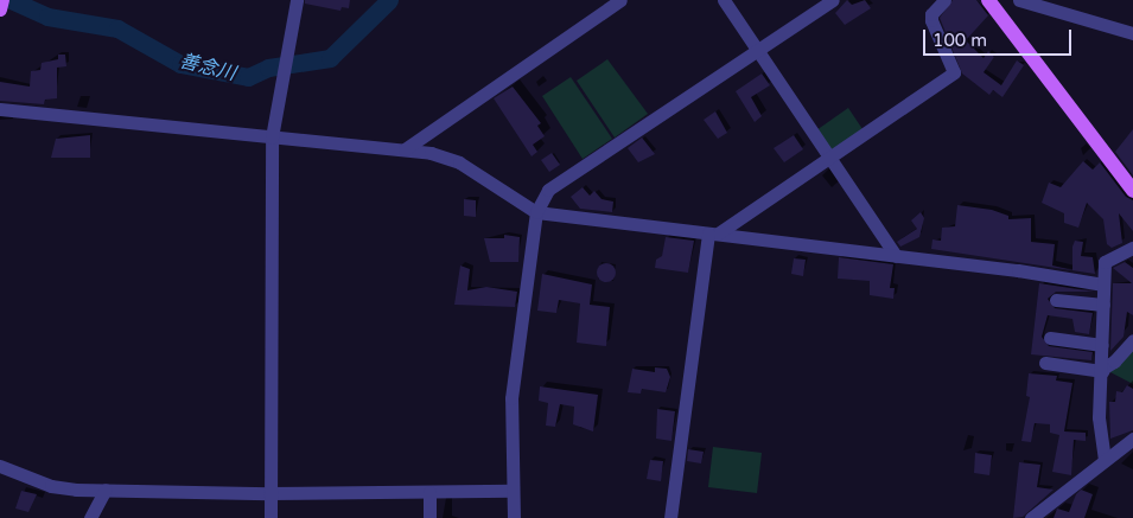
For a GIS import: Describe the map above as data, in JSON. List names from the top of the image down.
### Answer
{
  "water": ["善念川"],
  "scale_bar": "100 m"
}
